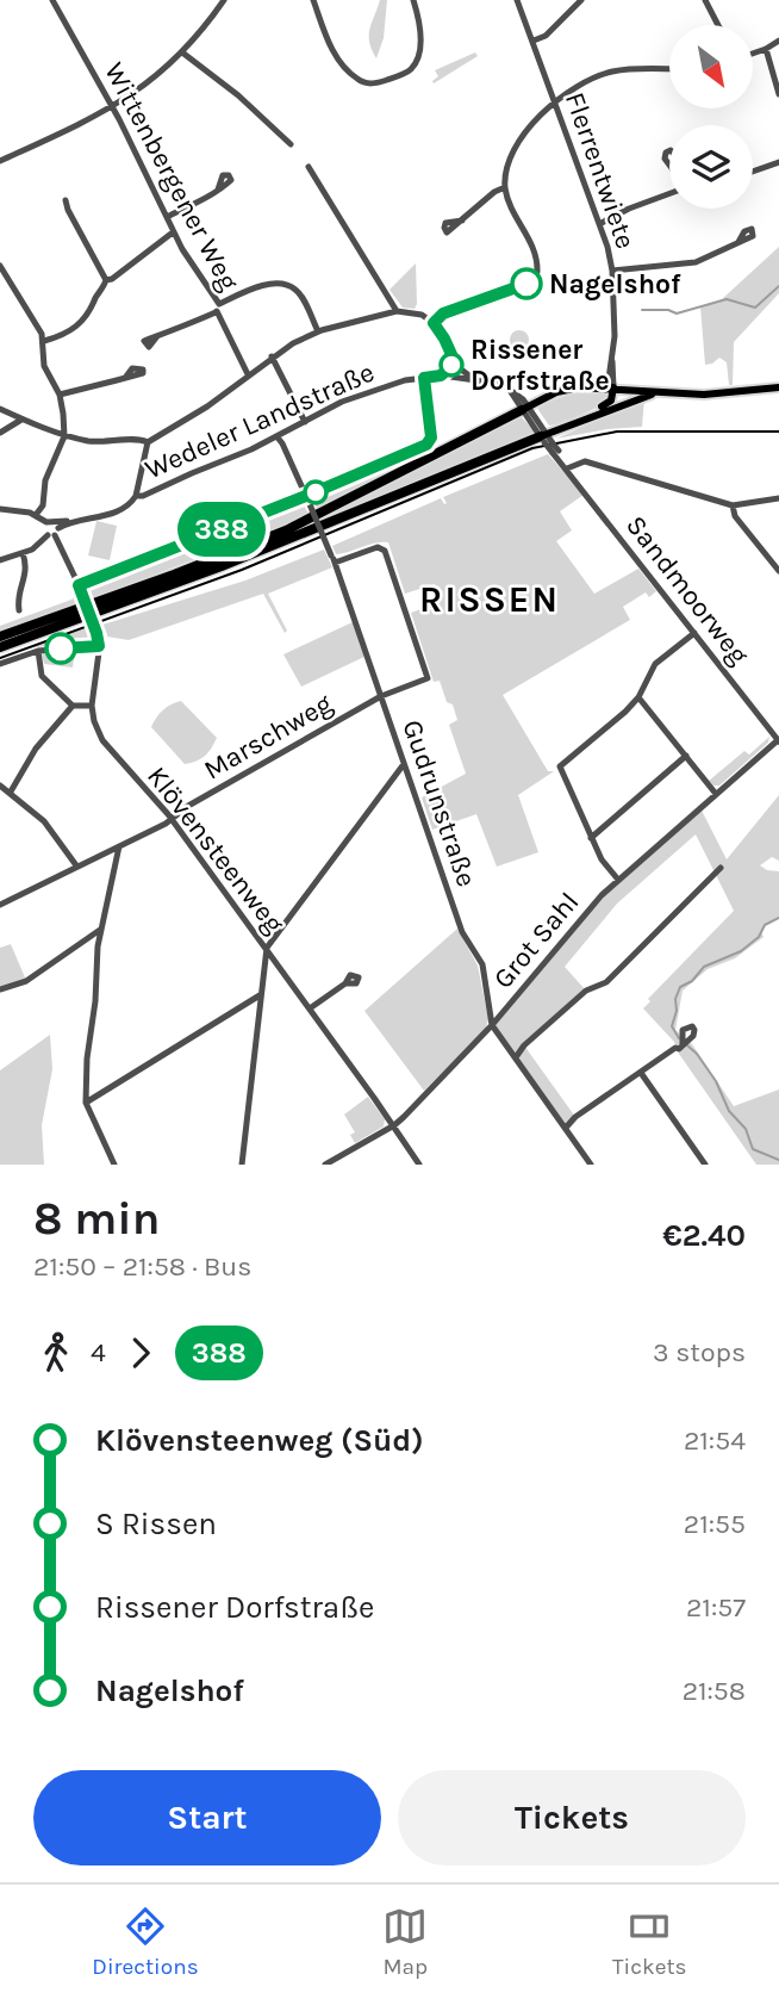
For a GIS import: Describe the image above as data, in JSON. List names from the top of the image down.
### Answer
{
  "streets": {
    "street": [
      "Flerrentwiete",
      "Wittenbergener Weg",
      "Wedeler Landstraße",
      "Sandmoorweg",
      "Marschweg",
      "Gudrunstraße",
      "Klövensteenweg",
      "Grot Sahl"
    ]
  },
  "crossings": [
    ["Wedeler Landstraße", "Sandmoorweg"],
    ["Wedeler Landstraße", "Gudrunstraße"],
    ["Wedeler Landstraße", "Klövensteenweg"],
    ["Sandmoorweg", "Grot Sahl"],
    ["Marschweg", "Gudrunstraße"],
    ["Marschweg", "Klövensteenweg"],
    ["Gudrunstraße", "Grot Sahl"],
    ["Klövensteenweg", "Grot Sahl"]
  ],
  "districts": ["RISSEN"],
  "places": ["Nagelshof", "Rissener Dorfstraße"],
  "lines": ["bus line 388"],
  "north": "bottom right",
  "page": {
    "on_map": "388",
    "heading": ["8 min", "21:50 – 21:58 · Bus", "€2.40"],
    "legs": ["4", "388", "3 stops"],
    "list": [
      {
        "name": "Klövensteenweg (Süd)",
        "value": "21:54"
      },
      {
        "name": "S Rissen",
        "value": "21:55"
      },
      {
        "name": "Rissener Dorfstraße",
        "value": "21:57"
      },
      {
        "name": "Nagelshof",
        "value": "21:58"
      }
    ],
    "buttons": ["Start", "Tickets"],
    "tabs": ["Directions", "Map", "Tickets"]
  }
}
